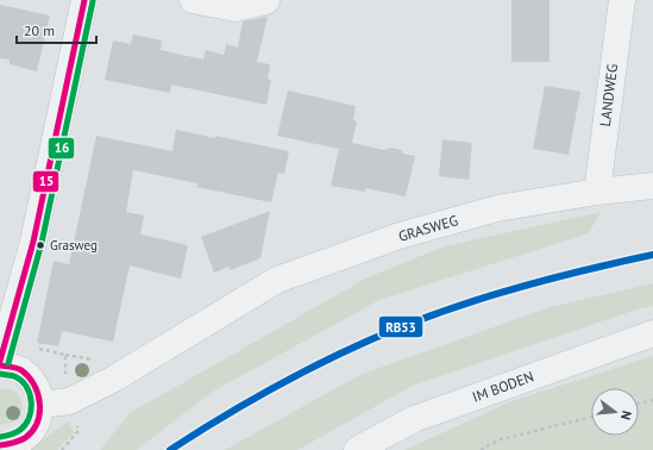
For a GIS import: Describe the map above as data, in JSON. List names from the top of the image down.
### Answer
{
  "streets": {
    "street": ["LANDWEG", "GRASWEG", "IM BODEN"]
  },
  "crossings": [
    ["LANDWEG", "GRASWEG"]
  ],
  "places": ["Grasweg"],
  "lines": ["transit line 15", "transit line 16", "transit line RB53"],
  "scale_bar": "20 m",
  "north": "right"
}
